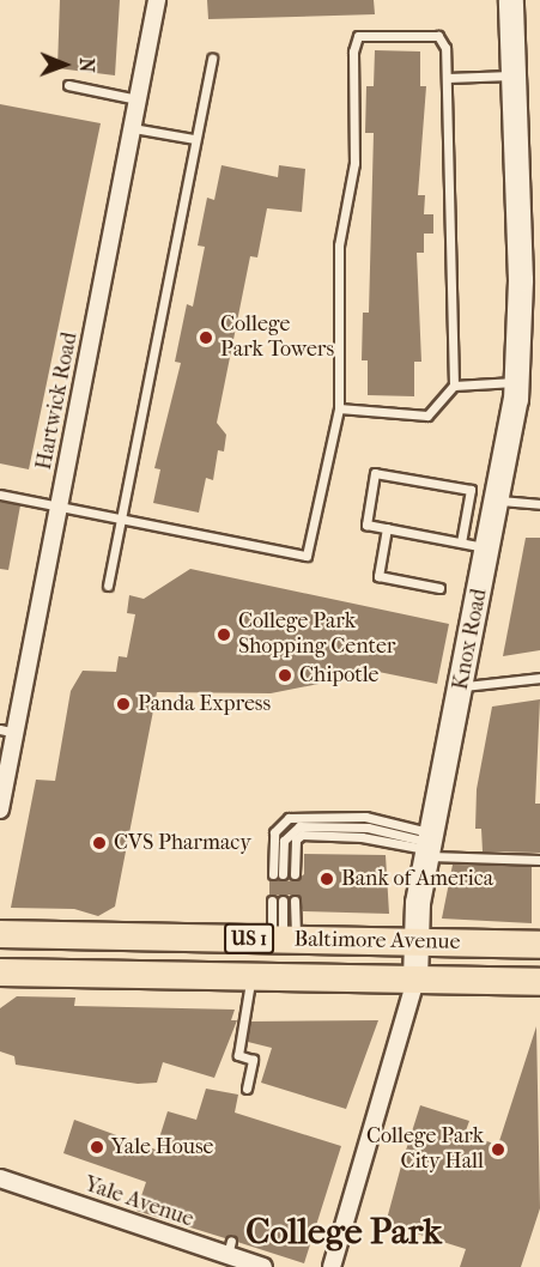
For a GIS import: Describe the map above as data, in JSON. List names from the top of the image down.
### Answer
{
  "streets": {
    "main road": ["US 1", "Baltimore Avenue"],
    "street": ["Hartwick Road", "Knox Road", "Yale Avenue"]
  },
  "crossings": [
    ["Knox Road", "Baltimore Avenue"]
  ],
  "districts": ["College Park"],
  "places": [
    "College Park Towers",
    "College Park Shopping Center",
    "Chipotle",
    "Panda Express",
    "CVS Pharmacy",
    "Bank of America",
    "Yale House",
    "College Park City Hall"
  ],
  "north": "right"
}
